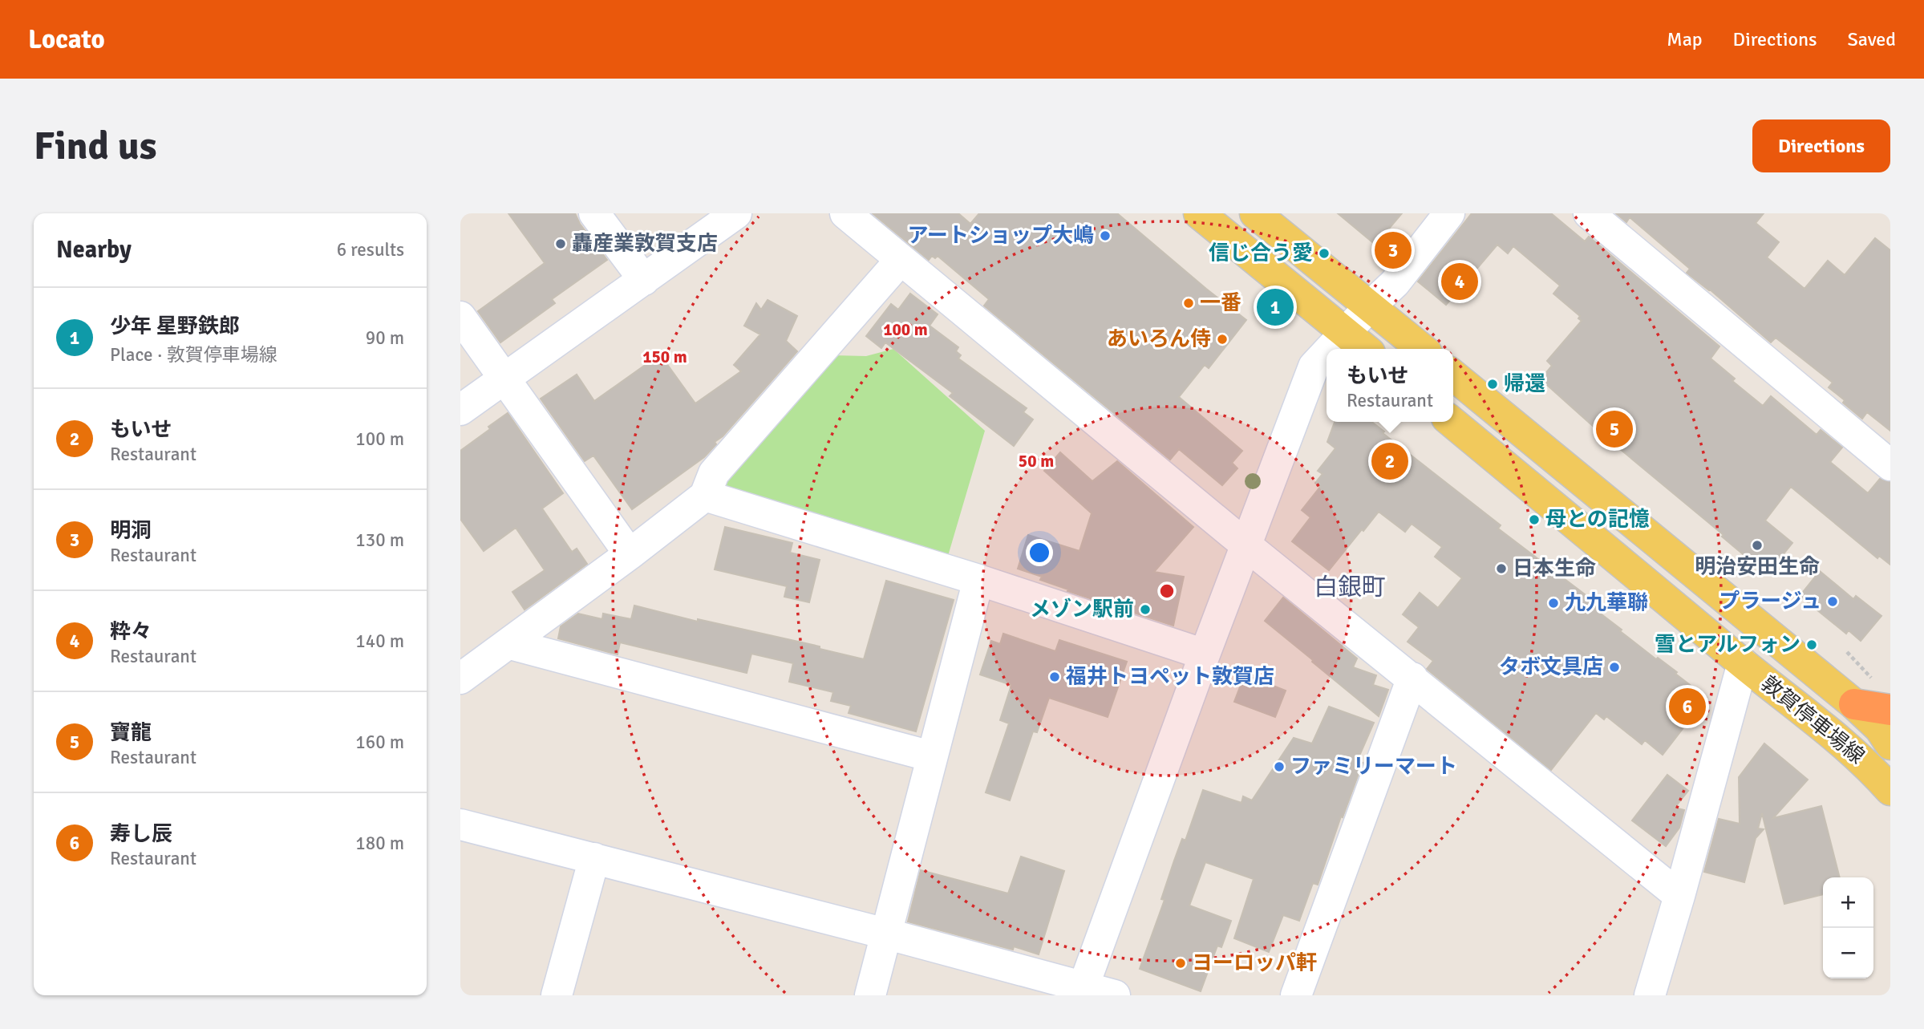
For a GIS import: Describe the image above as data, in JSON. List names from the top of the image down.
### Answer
{
  "streets": {
    "main road": ["敦賀停車場線"]
  },
  "districts": ["白銀町"],
  "places": [
    "アートショップ大嶋",
    "轟産業敦賀支店",
    "信じ合う愛",
    "一番",
    "あいろん侍",
    "帰還",
    "母との記憶",
    "明治安田生命",
    "日本生命",
    "プラージュ",
    "九九華聯",
    "メゾン駅前",
    "雪とアルフォン",
    "タボ文具店",
    "福井トヨペット敦賀店",
    "ファミリーマート",
    "ヨーロッパ軒"
  ],
  "page": {
    "header": "Locato",
    "nav": ["Map", "Directions", "Saved"],
    "buttons": "Directions",
    "title": "Find us",
    "heading": ["Nearby", "6 results"],
    "pins": [
      "3",
      "4",
      "1",
      "5",
      "2",
      "6"
    ],
    "list": [
      {
        "mark": "1",
        "name": "少年 星野鉄郎",
        "note": "Place · 敦賀停車場線",
        "value": "90 m"
      },
      {
        "mark": "2",
        "name": "もいせ",
        "note": "Restaurant",
        "value": "100 m"
      },
      {
        "mark": "3",
        "name": "明洞",
        "note": "Restaurant",
        "value": "130 m"
      },
      {
        "mark": "4",
        "name": "粋々",
        "note": "Restaurant",
        "value": "140 m"
      },
      {
        "mark": "5",
        "name": "寶龍",
        "note": "Restaurant",
        "value": "160 m"
      },
      {
        "mark": "6",
        "name": "寿し辰",
        "note": "Restaurant",
        "value": "180 m"
      }
    ],
    "popup": ["もいせ", "Restaurant"],
    "map_buttons": ["+", "−"]
  },
  "rings": ["100 m", "150 m", "50 m"]
}
